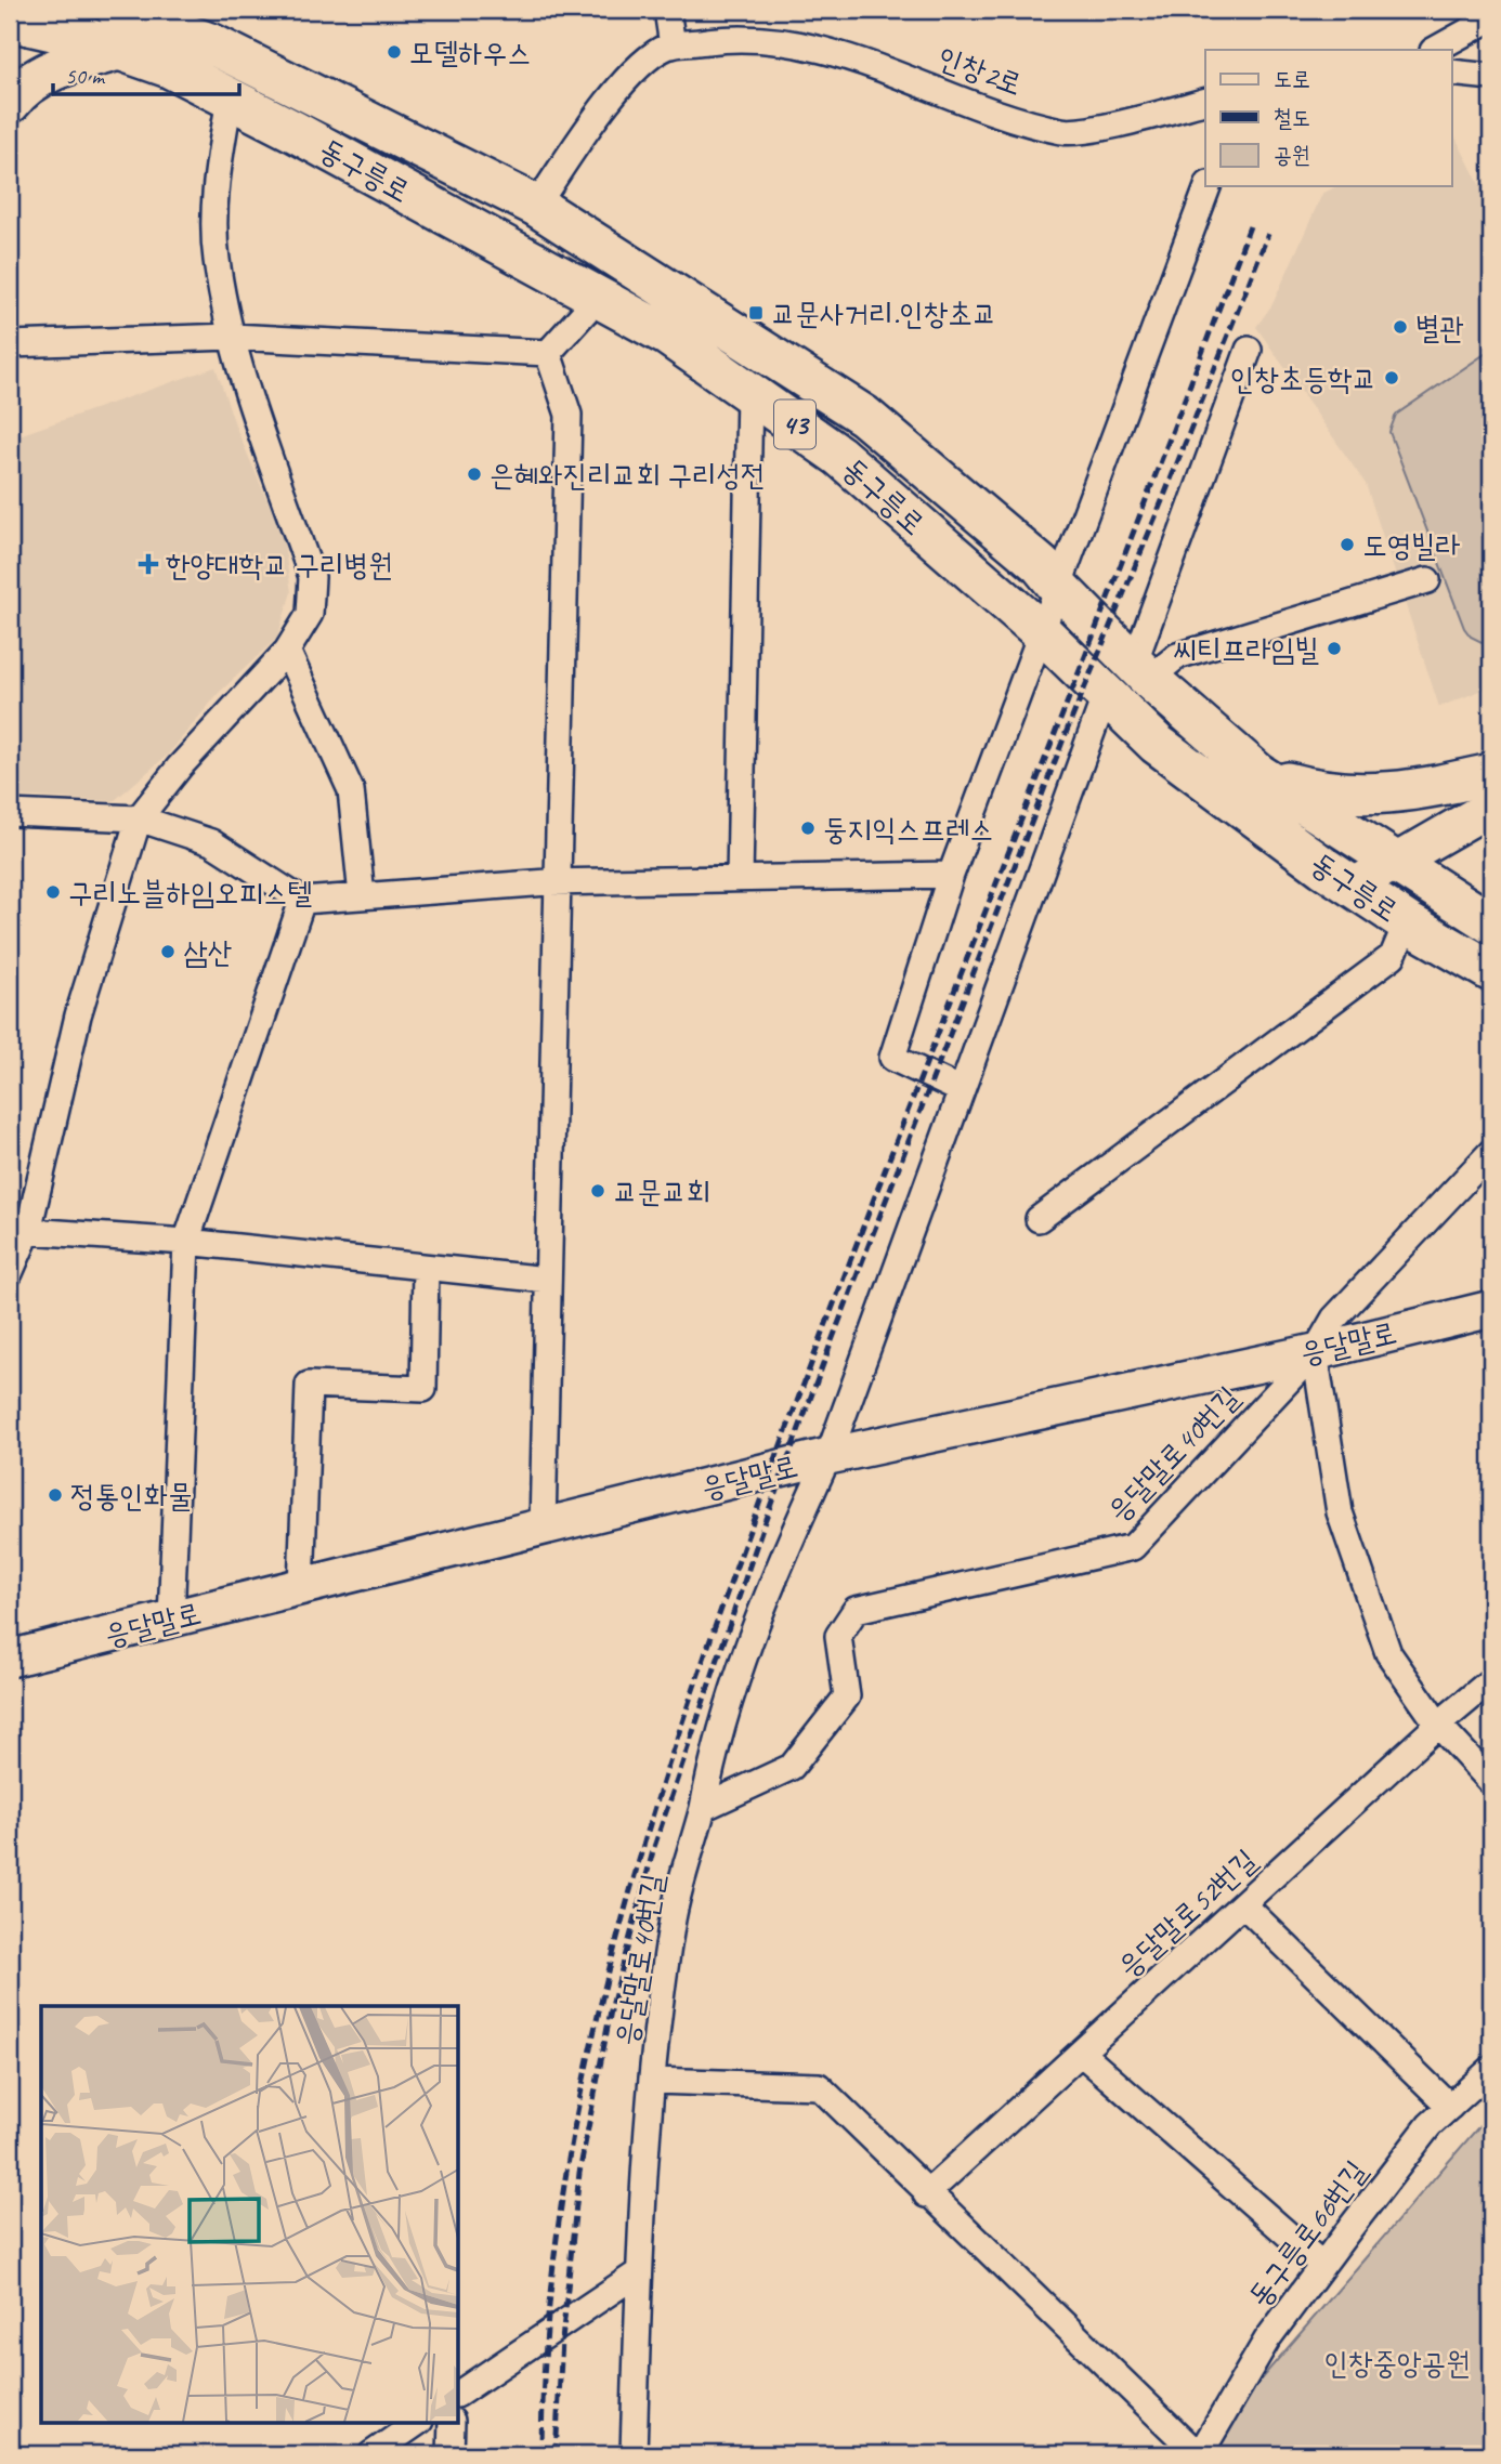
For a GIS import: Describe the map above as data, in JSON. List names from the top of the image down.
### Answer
{
  "streets": {
    "main road": ["동구릉로", "43"],
    "street": [
      "인창2로",
      "응달말로",
      "응달말로40번길",
      "응달말로52번길",
      "동구릉로66번길"
    ]
  },
  "crossings": [
    ["인창2로", "동구릉로"],
    ["응달말로", "응달말로40번길"]
  ],
  "parks": ["인창중앙공원"],
  "places": {
    "other": [
      "모델하우스",
      "별관",
      "인창초등학교",
      "은혜와진리교회 구리성전",
      "도영빌라",
      "씨티프라임빌",
      "둥지익스프레스",
      "구리노블하임오피스텔",
      "삼산",
      "교문교회",
      "정통인화물"
    ],
    "transit": ["교문사거리.인창초교"],
    "health": ["한양대학교 구리병원"]
  },
  "legend": ["도로", "철도", "공원"],
  "scale_bar": "50 m"
}
